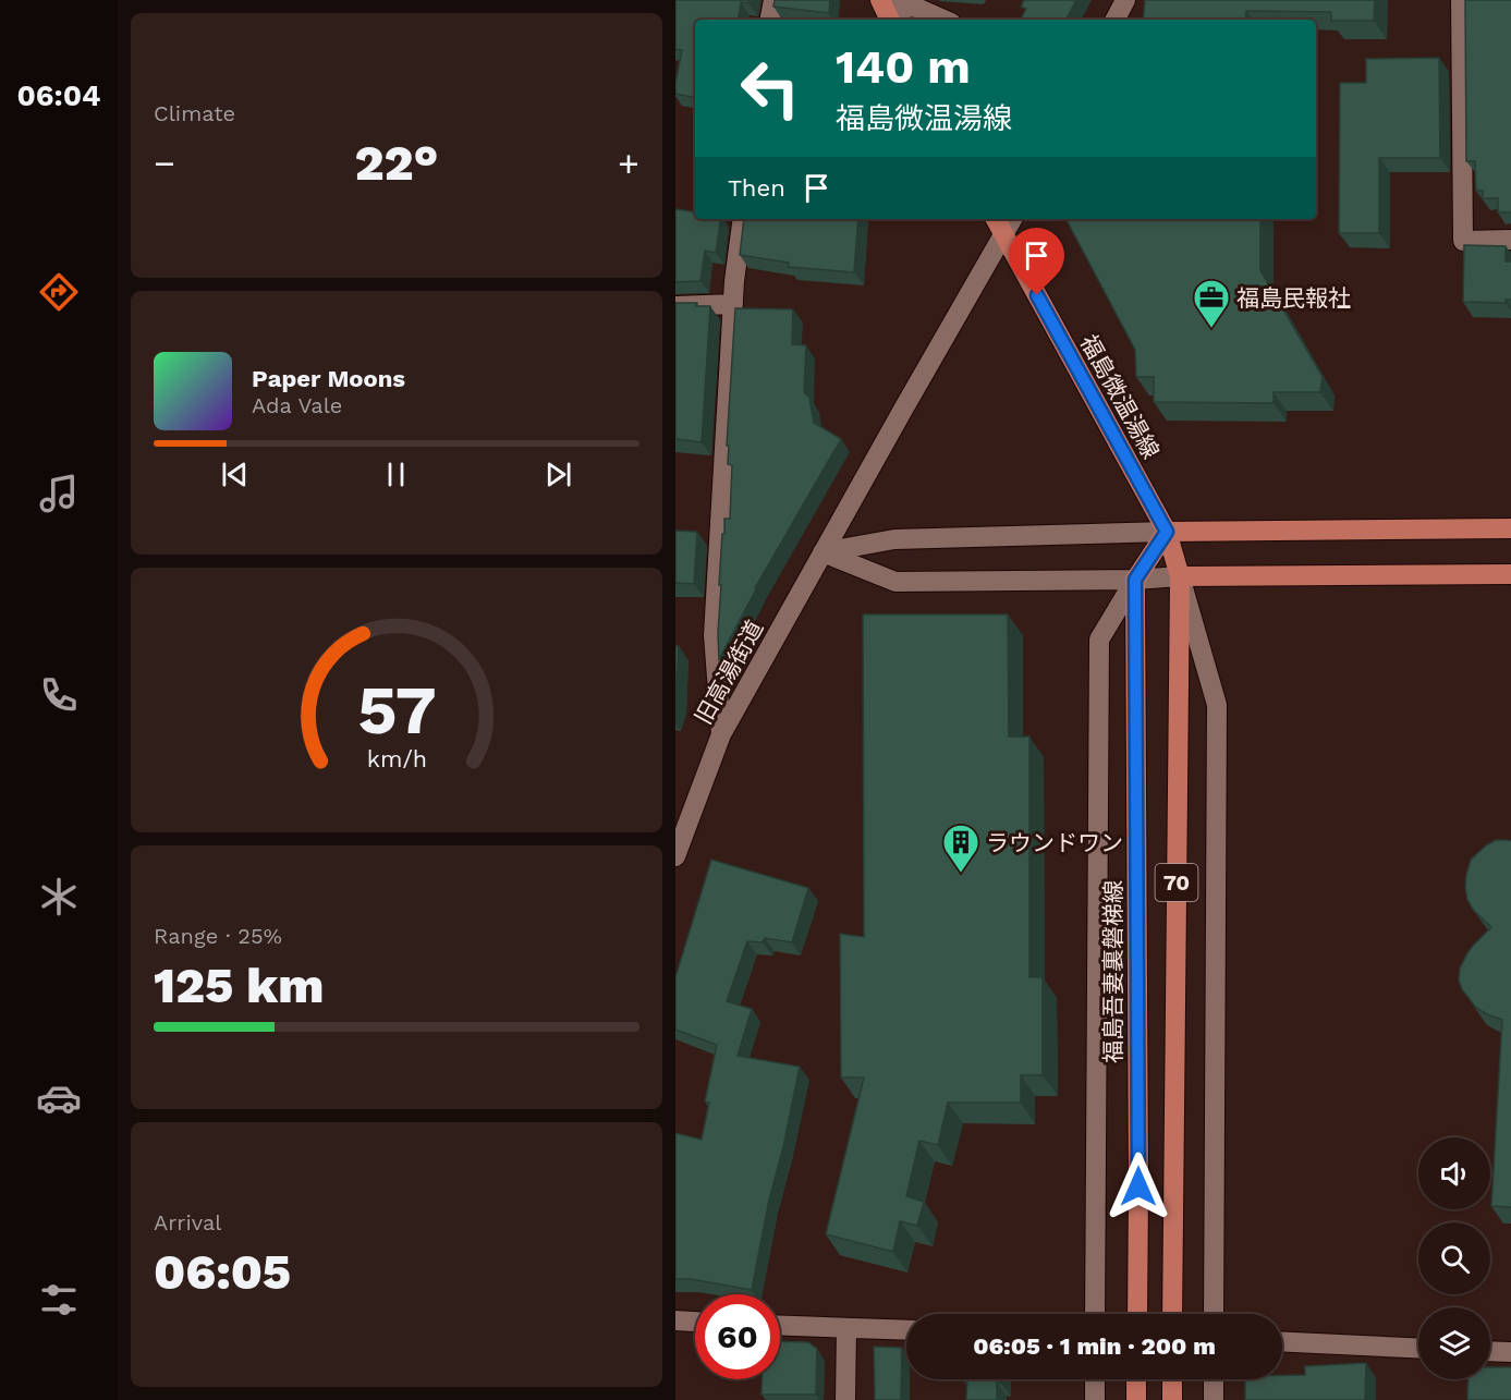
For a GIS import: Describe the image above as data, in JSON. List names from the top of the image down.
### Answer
{
  "streets": {
    "main road": ["福島微温湯線", "70", "福島吾妻裏磐梯線"],
    "street": ["旧高湯街道"]
  },
  "crossings": [
    ["福島微温湯線", "旧高湯街道"],
    ["福島微温湯線", "70"]
  ],
  "places": {
    "office": ["福島民報社"],
    "building": ["ラウンドワン"]
  },
  "page": {
    "tabs": "06:04",
    "tile": [
      "Climate",
      ["Range · 25%", "125 km"],
      ["Arrival", "06:05"]
    ],
    "turn": ["140 m", "福島微温湯線"],
    "heat": ["−", "22°", "+"],
    "then": "Then",
    "song": ["Paper Moons", "Ada Vale"],
    "limit": "60",
    "trip": "06:05 · 1 min · 200 m",
    "gauge": ["57", "km/h"]
  }
}
